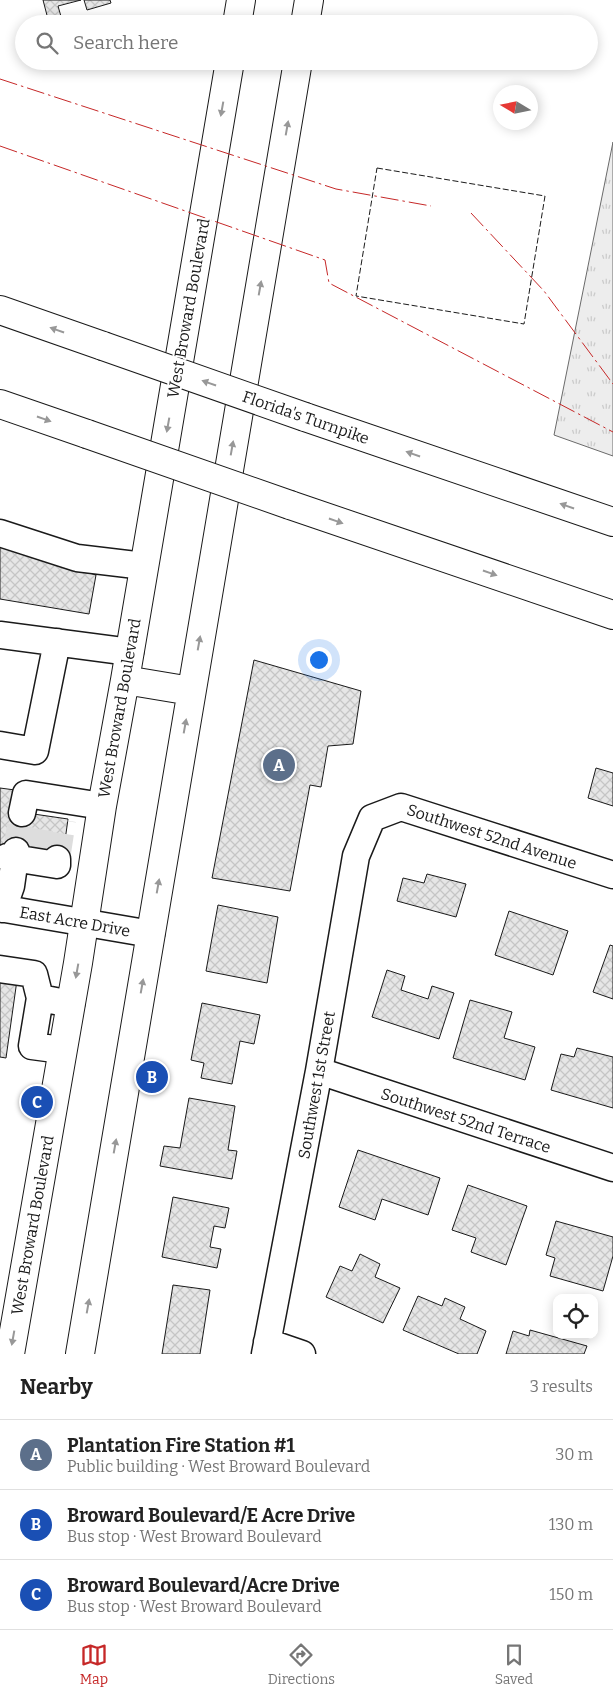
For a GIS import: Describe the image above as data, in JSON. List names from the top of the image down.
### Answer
{
  "streets": {
    "main road": ["West Broward Boulevard", "Florida's Turnpike"],
    "street": [
      "Southwest 52nd Avenue",
      "East Acre Drive",
      "Southwest 1st Street",
      "Southwest 52nd Terrace"
    ]
  },
  "crossings": [
    ["West Broward Boulevard", "East Acre Drive"],
    ["Southwest 52nd Avenue", "Southwest 1st Street"],
    ["Southwest 1st Street", "Southwest 52nd Terrace"]
  ],
  "north": "left",
  "page": {
    "search": "Search here",
    "pins": ["A", "B", "C"],
    "heading": ["Nearby", "3 results"],
    "list": [
      {
        "mark": "A",
        "name": "Plantation Fire Station #1",
        "note": "Public building · West Broward Boulevard",
        "value": "30 m"
      },
      {
        "mark": "B",
        "name": "Broward Boulevard/E Acre Drive",
        "note": "Bus stop · West Broward Boulevard",
        "value": "130 m"
      },
      {
        "mark": "C",
        "name": "Broward Boulevard/Acre Drive",
        "note": "Bus stop · West Broward Boulevard",
        "value": "150 m"
      }
    ],
    "nav": ["Map", "Directions", "Saved"]
  }
}
